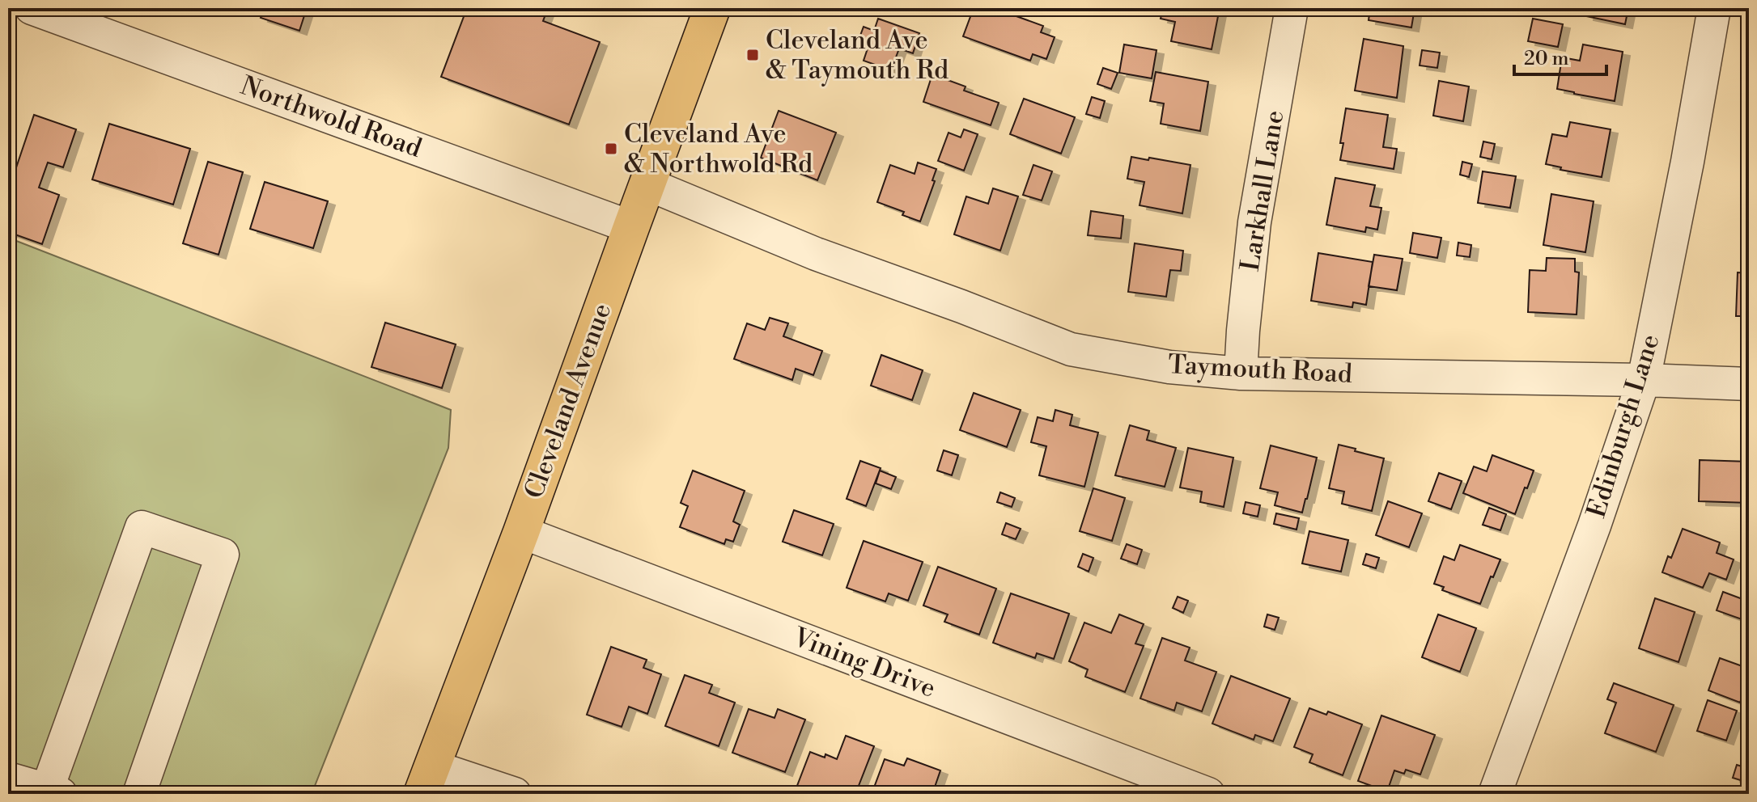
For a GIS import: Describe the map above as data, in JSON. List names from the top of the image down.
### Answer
{
  "streets": {
    "main road": ["Cleveland Avenue"],
    "street": [
      "Northwold Road",
      "Larkhall Lane",
      "Taymouth Road",
      "Edinburgh Lane",
      "Vining Drive"
    ]
  },
  "crossings": [
    ["Northwold Road", "Cleveland Avenue"],
    ["Larkhall Lane", "Taymouth Road"],
    ["Taymouth Road", "Cleveland Avenue"],
    ["Taymouth Road", "Edinburgh Lane"],
    ["Cleveland Avenue", "Vining Drive"]
  ],
  "places": {
    "transit": ["Cleveland Ave & Taymouth Rd", "Cleveland Ave & Northwold Rd"]
  },
  "scale_bar": "20 m"
}
